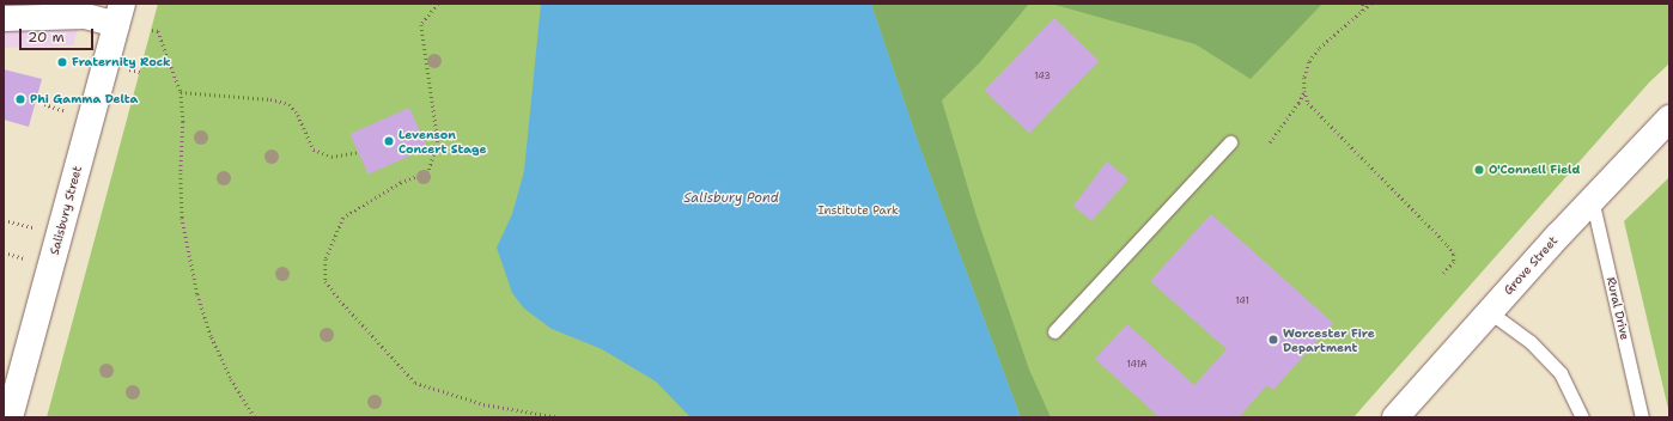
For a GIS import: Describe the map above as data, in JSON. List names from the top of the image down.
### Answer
{
  "streets": {
    "main road": ["Salisbury Street", "Grove Street"],
    "lane": ["Rural Drive"]
  },
  "crossings": [
    ["Grove Street", "Rural Drive"]
  ],
  "water": ["Salisbury Pond"],
  "parks": ["Institute Park"],
  "places": [
    "Fraternity Rock",
    "Phi Gamma Delta",
    "Levenson Concert Stage",
    "O'Connell Field",
    "Worcester Fire Department"
  ],
  "house_numbers": ["143", "141", "141A"],
  "scale_bar": "20 m"
}
